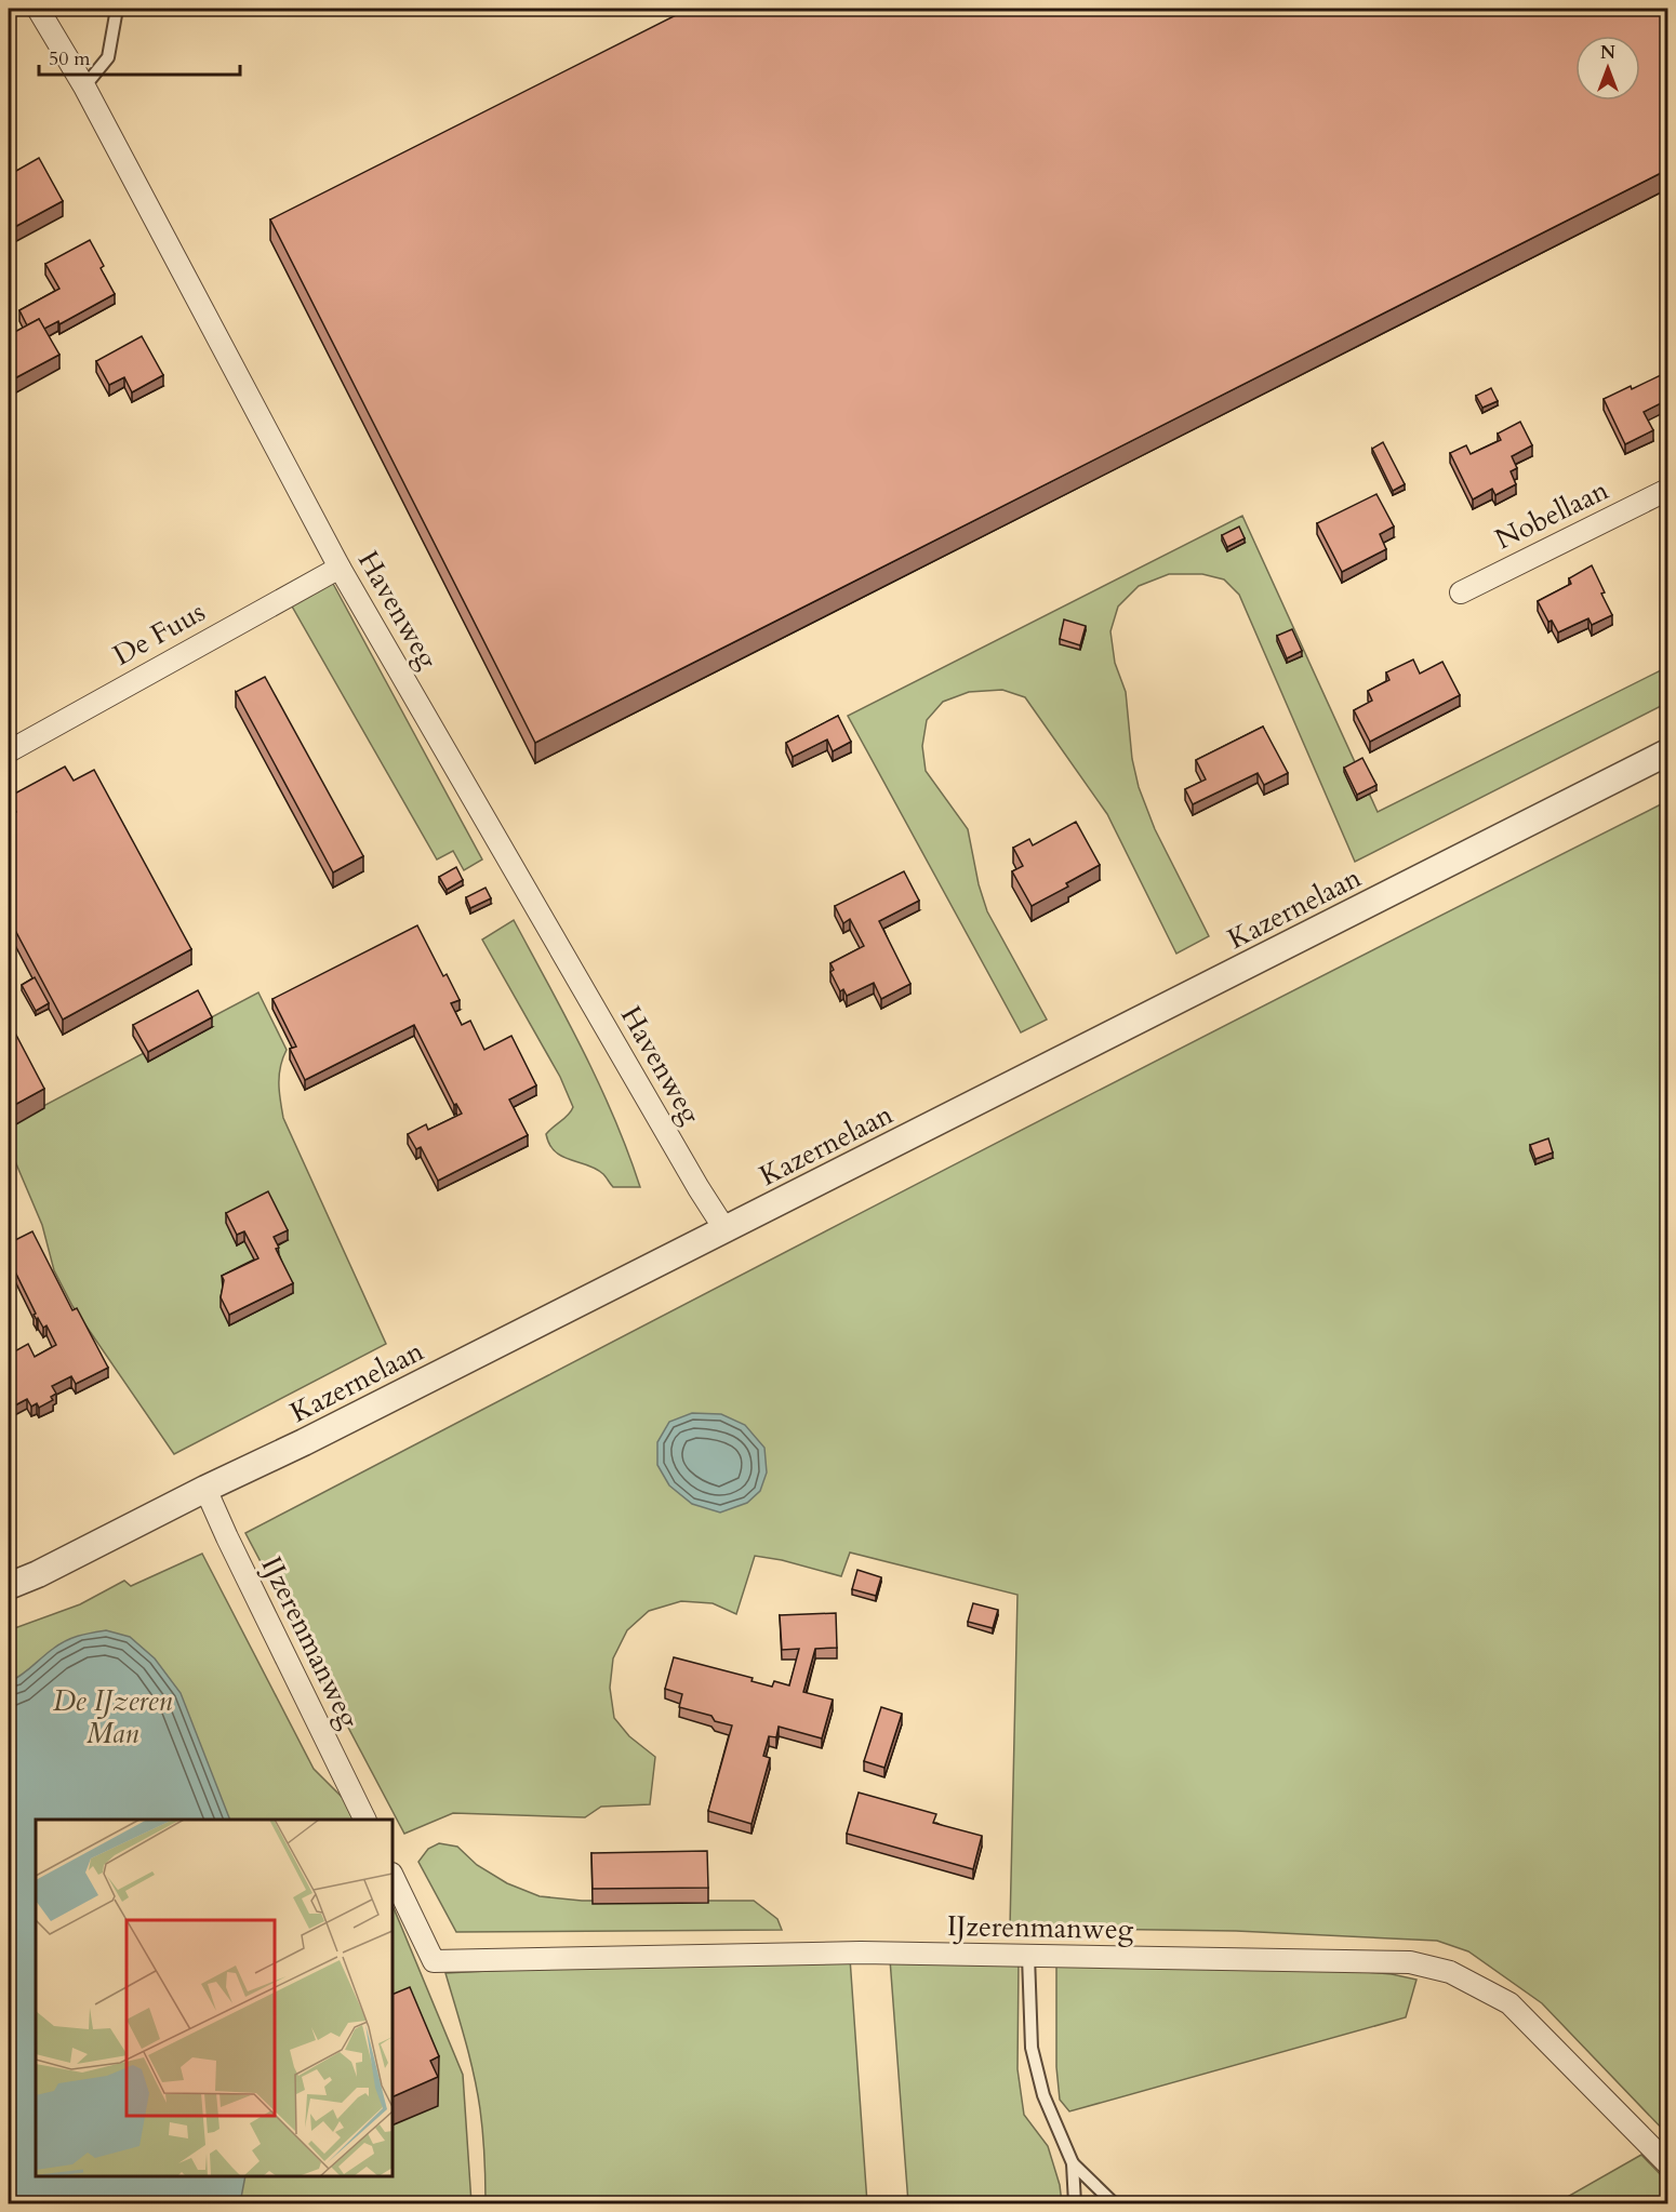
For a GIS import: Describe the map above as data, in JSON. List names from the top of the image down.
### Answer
{
  "streets": {
    "street": [
      "Nobellaan",
      "Havenweg",
      "De Fuus",
      "Kazernelaan",
      "IJzerenmanweg"
    ]
  },
  "crossings": [
    ["Havenweg", "De Fuus"],
    ["Havenweg", "Kazernelaan"],
    ["Kazernelaan", "IJzerenmanweg"]
  ],
  "parks": ["De IJzeren Man"],
  "scale_bar": "50 m",
  "north": "top"
}
